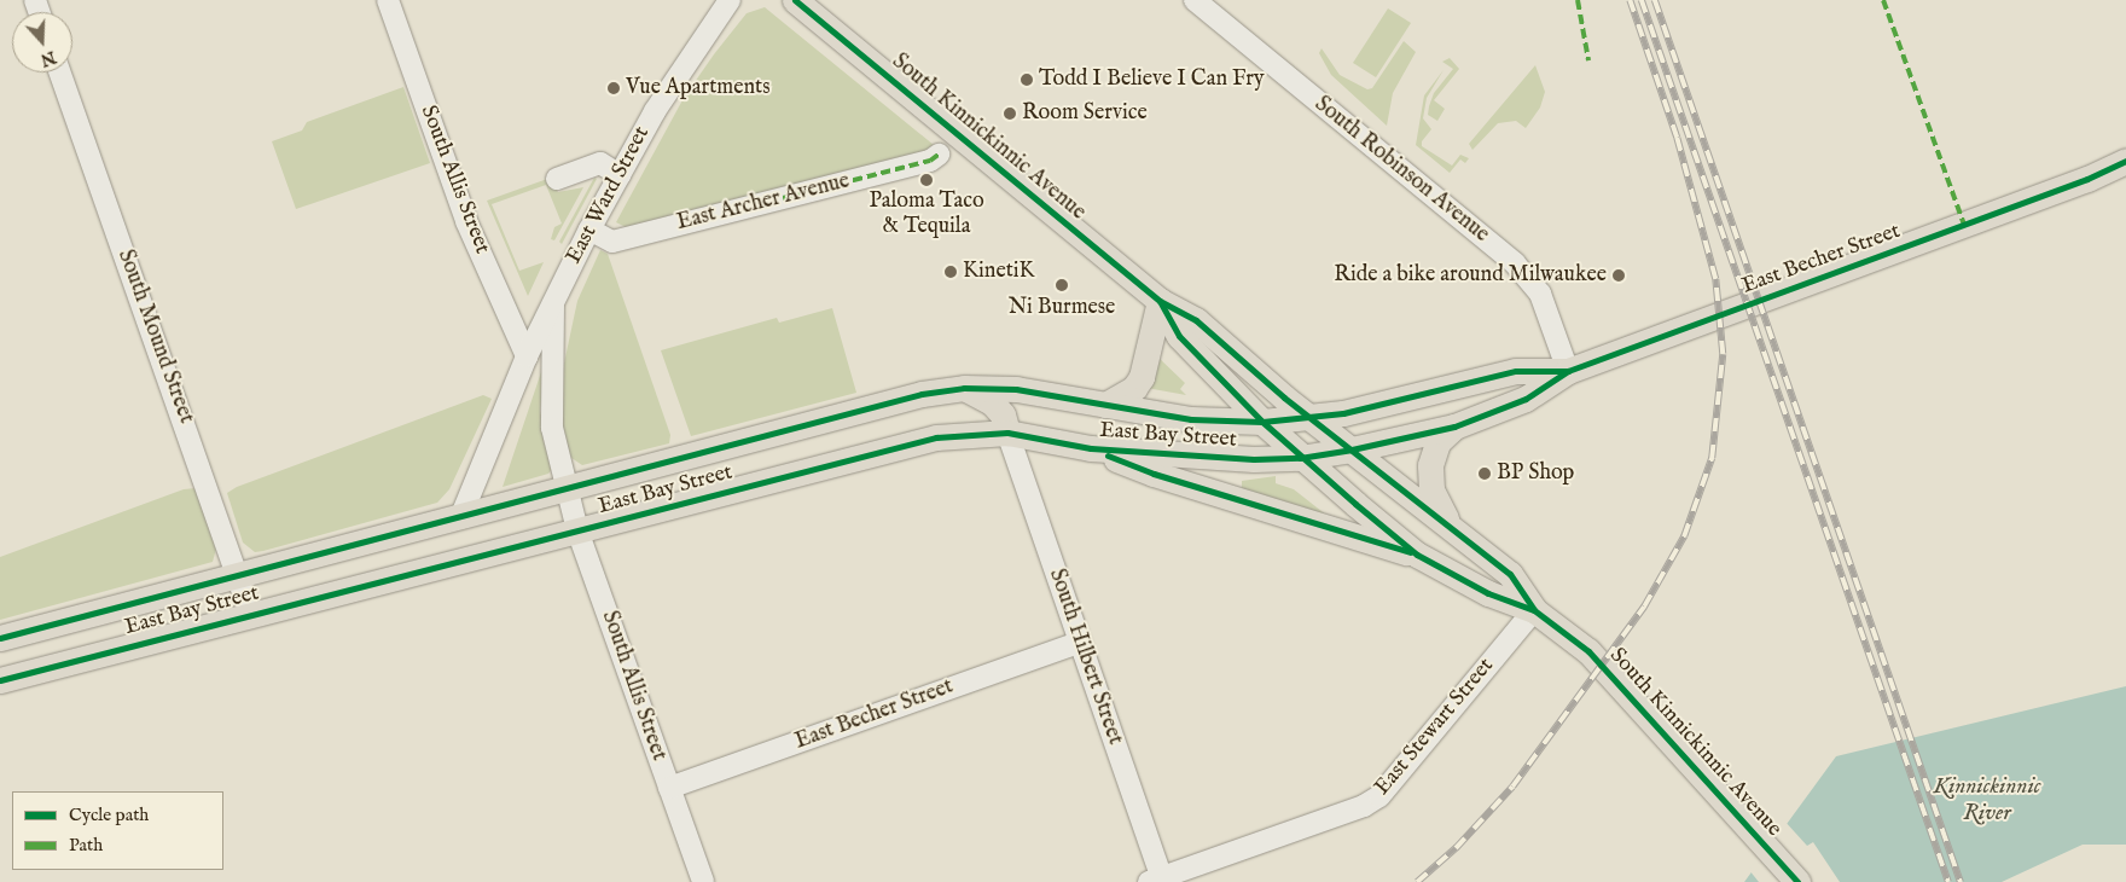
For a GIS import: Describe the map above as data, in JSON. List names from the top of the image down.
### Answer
{
  "streets": {
    "main road": ["South Kinnickinnic Avenue", "East Becher Street", "East Bay Street"],
    "street": [
      "South Robinson Avenue",
      "South Allis Street",
      "East Ward Street",
      "East Archer Avenue",
      "South Mound Street",
      "South Hilbert Street",
      "East Stewart Street"
    ]
  },
  "crossings": [
    ["South Kinnickinnic Avenue", "East Becher Street"],
    ["South Kinnickinnic Avenue", "East Bay Street"],
    ["South Kinnickinnic Avenue", "East Stewart Street"],
    ["South Robinson Avenue", "East Becher Street"],
    ["South Allis Street", "East Ward Street"],
    ["South Allis Street", "East Becher Street"],
    ["South Allis Street", "East Bay Street"],
    ["East Ward Street", "East Archer Avenue"],
    ["East Ward Street", "East Bay Street"],
    ["East Becher Street", "East Bay Street"],
    ["East Becher Street", "South Hilbert Street"],
    ["South Mound Street", "East Bay Street"],
    ["East Bay Street", "South Hilbert Street"],
    ["South Hilbert Street", "East Stewart Street"]
  ],
  "water": ["Kinnickinnic River"],
  "places": [
    "Todd I Believe I Can Fry",
    "Vue Apartments",
    "Room Service",
    "Paloma Taco & Tequila",
    "KinetiK",
    "Ride a bike around Milwaukee",
    "Ni Burmese",
    "BP Shop"
  ],
  "legend": ["Cycle path", "Path"],
  "north": "bottom"
}
